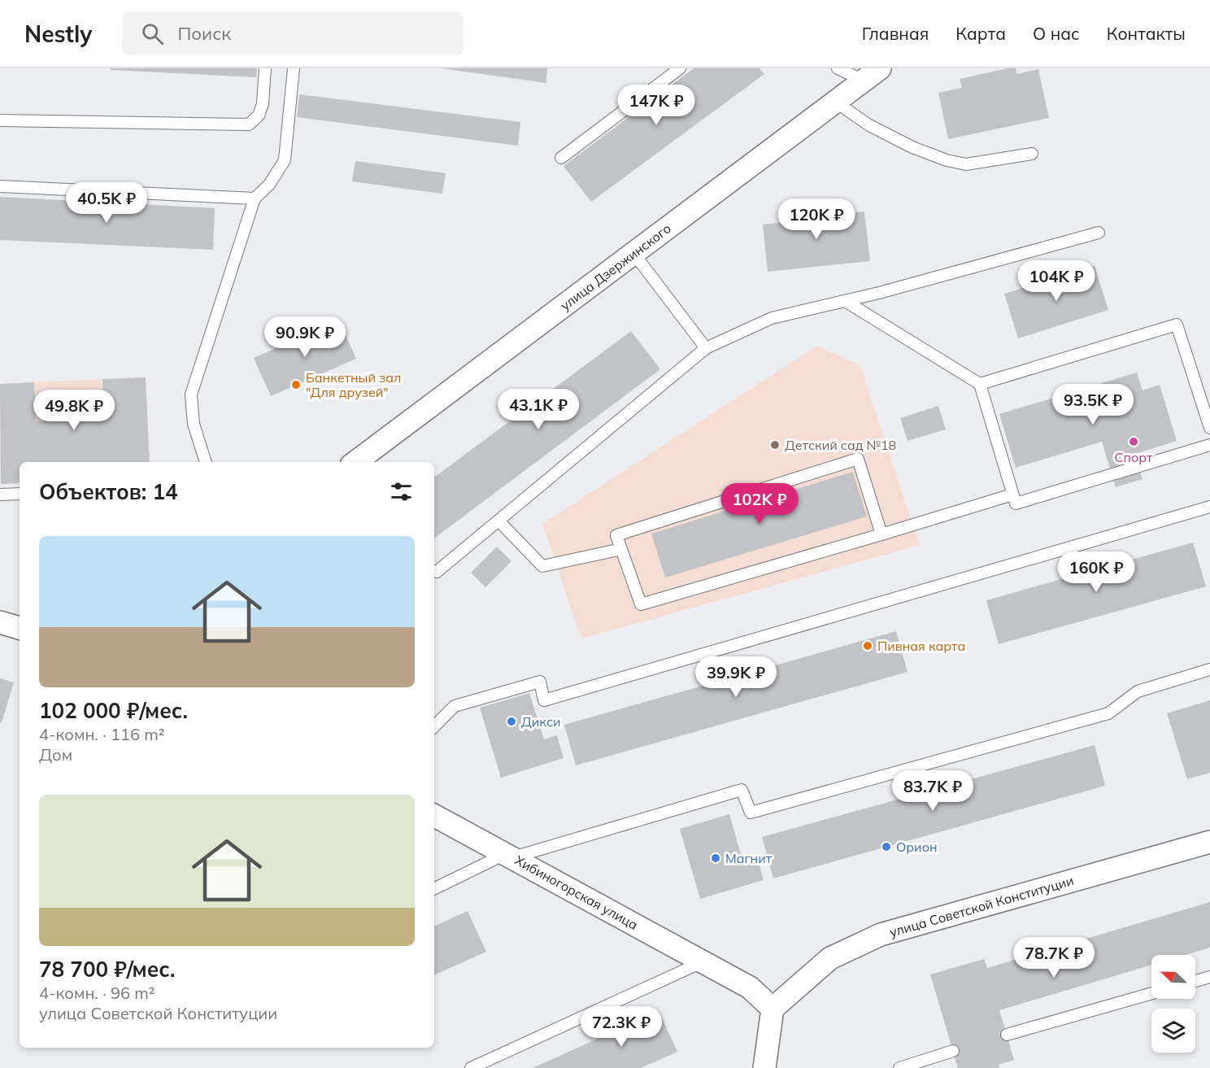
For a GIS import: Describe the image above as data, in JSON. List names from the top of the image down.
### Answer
{
  "streets": {
    "street": ["улица Дзержинского", "Хибиногорская улица", "улица Советской Конституции"]
  },
  "crossings": [
    ["Хибиногорская улица", "улица Советской Конституции"]
  ],
  "places": [
    "Банкетный зал \"Для друзей\"",
    "Спорт",
    "Детский сад №18",
    "Пивная карта",
    "Дикси",
    "Орион",
    "Магнит"
  ],
  "north": "top left",
  "page": {
    "header": "Nestly",
    "search": "Поиск",
    "nav": [
      "Главная",
      "Карта",
      "О нас",
      "Контакты"
    ],
    "price": [
      "147K ₽",
      "40.5K ₽",
      "120K ₽",
      "104K ₽",
      "90.9K ₽",
      "93.5K ₽",
      "43.1K ₽",
      "49.8K ₽",
      "102K ₽",
      "160K ₽",
      "39.9K ₽",
      "83.7K ₽",
      "78.7K ₽",
      "72.3K ₽"
    ],
    "heading": "Объектов: 14",
    "list": [
      {
        "name": "102 000 ₽/мес.",
        "note": "4-комн. · 116 m² · Дом"
      },
      {
        "name": "78 700 ₽/мес.",
        "note": "4-комн. · 96 m² · улица Советской Конституции"
      }
    ]
  }
}
